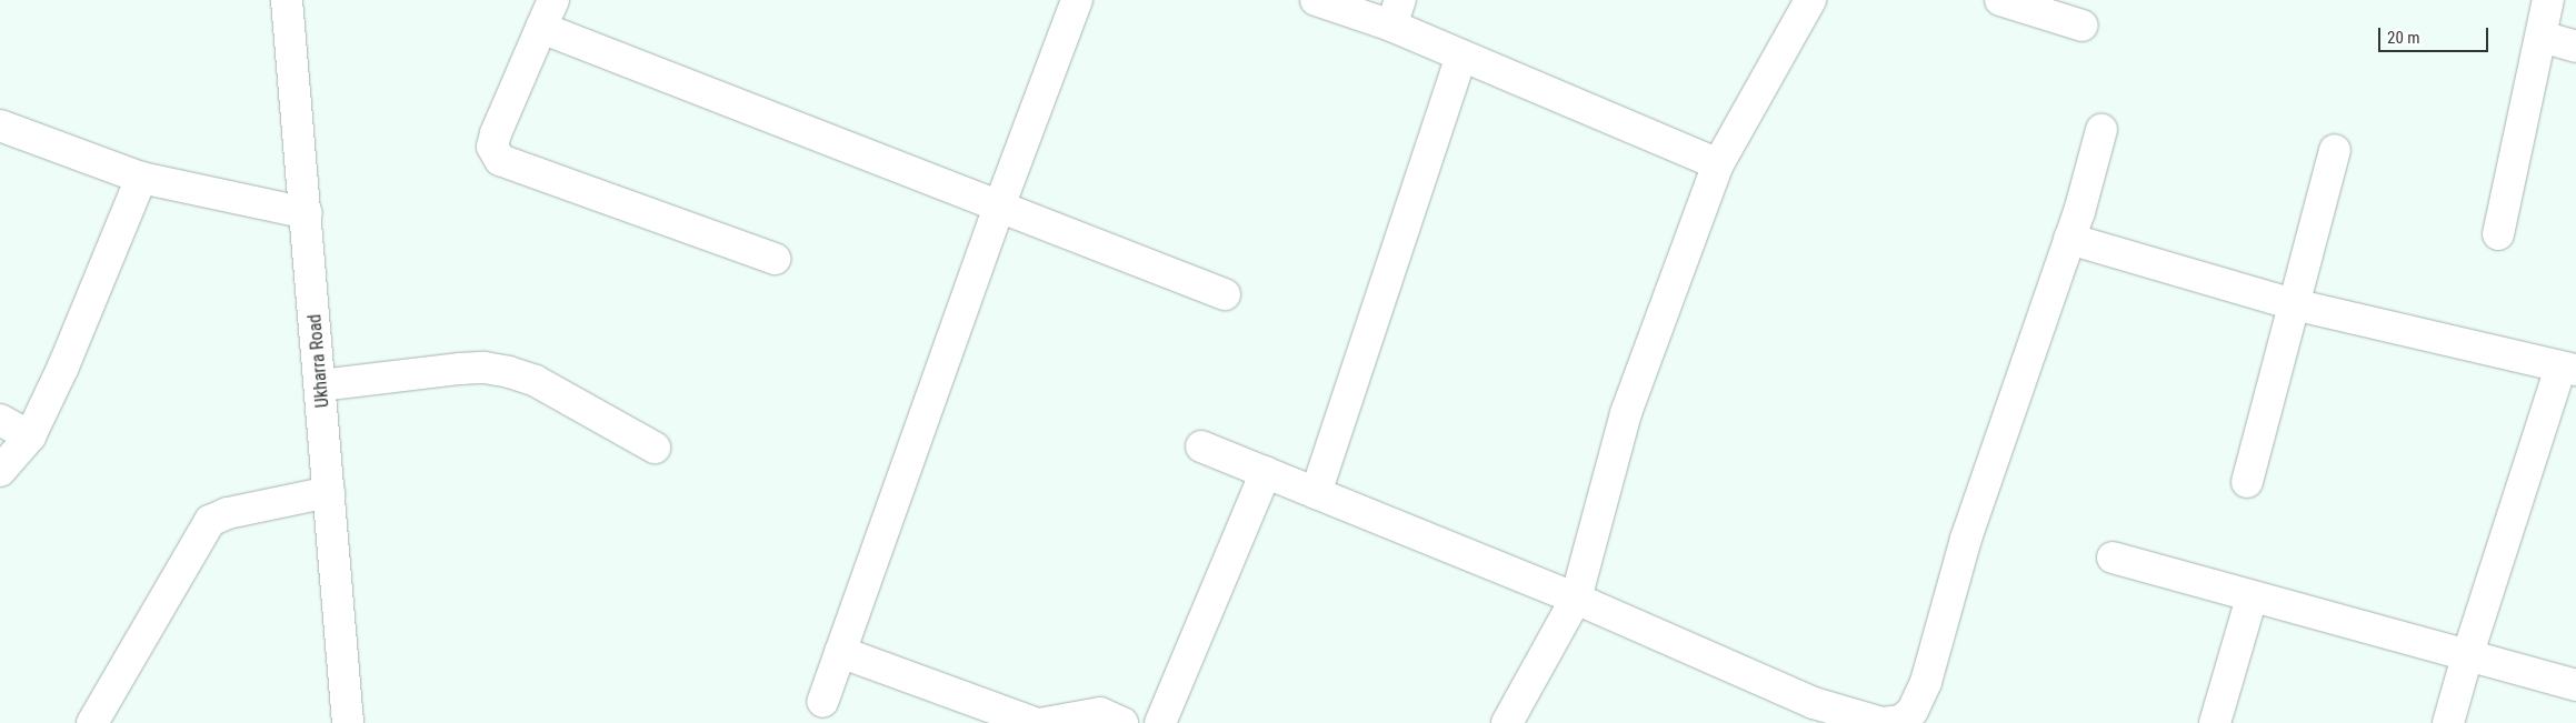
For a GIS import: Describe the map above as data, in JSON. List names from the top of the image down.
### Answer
{
  "streets": {
    "street": ["Ukharra Road"]
  },
  "scale_bar": "20 m"
}
